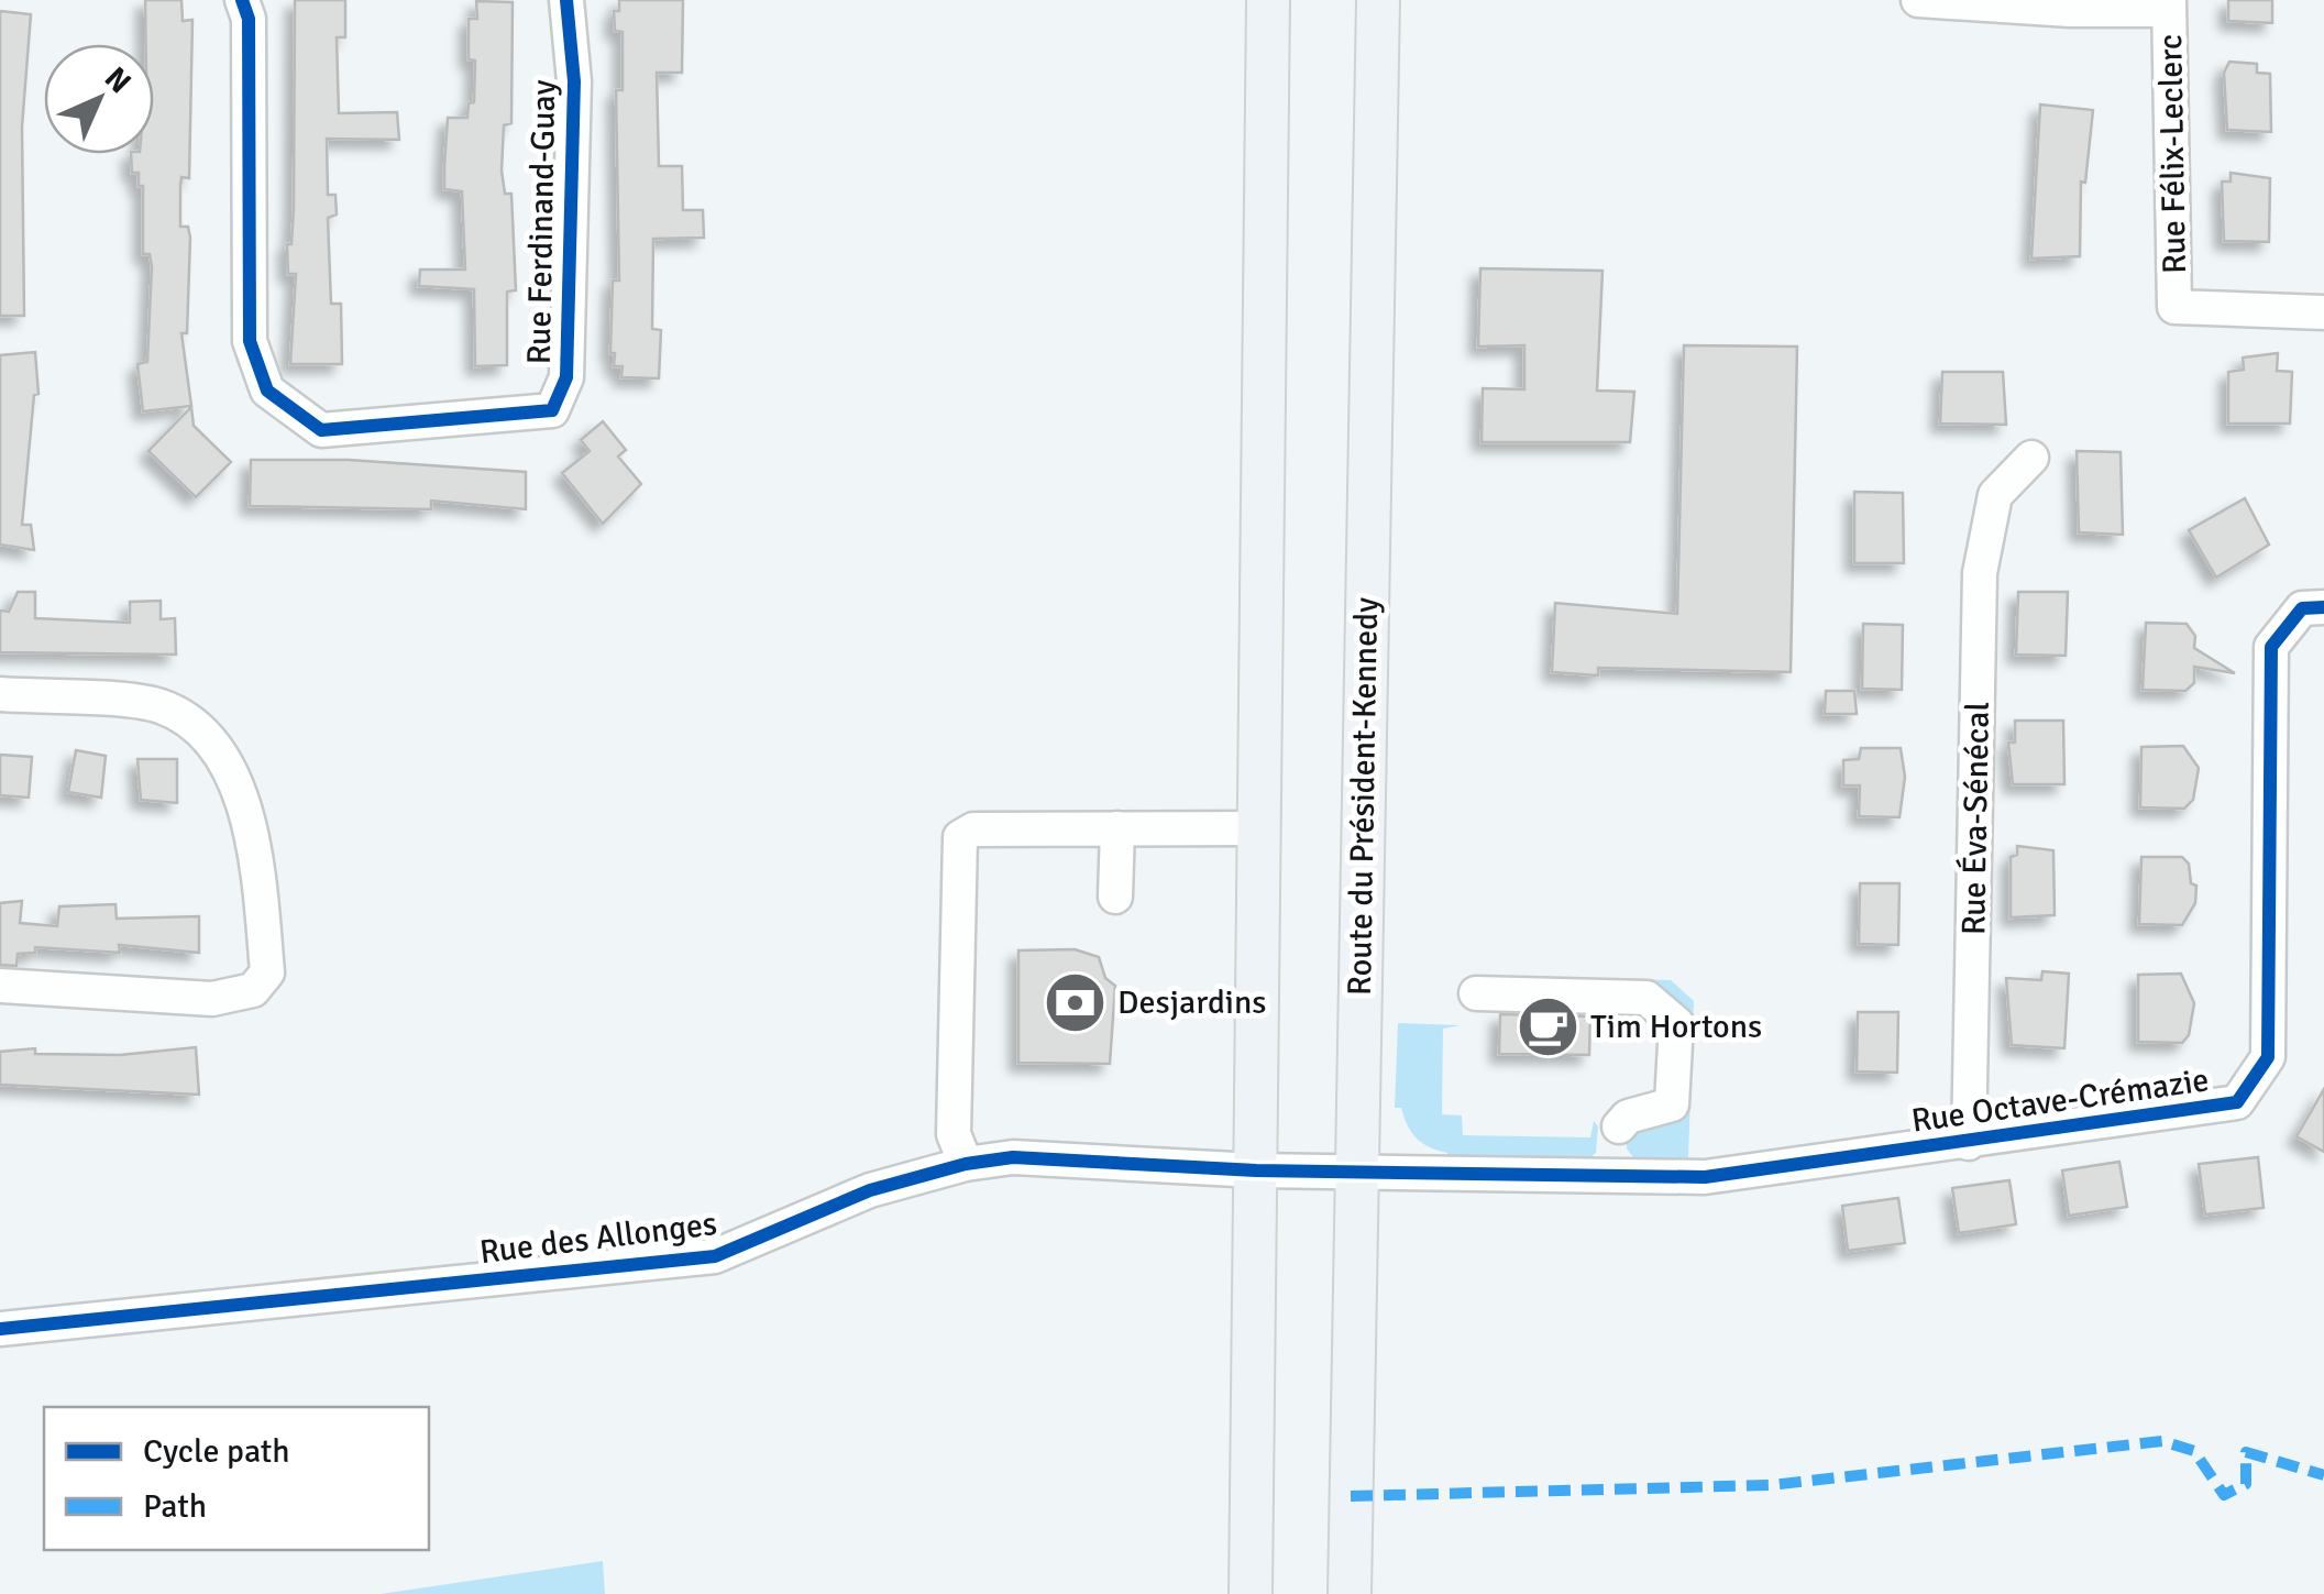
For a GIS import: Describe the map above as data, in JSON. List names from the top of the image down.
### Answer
{
  "streets": {
    "main road": ["Route du Président-Kennedy"],
    "street": [
      "Rue Félix-Leclerc",
      "Rue Ferdinand-Guay",
      "Rue Éva-Sénécal",
      "Rue Octave-Crémazie",
      "Rue des Allonges"
    ]
  },
  "crossings": [
    ["Route du Président-Kennedy", "Rue Octave-Crémazie"],
    ["Rue Éva-Sénécal", "Rue Octave-Crémazie"],
    ["Rue Octave-Crémazie", "Rue des Allonges"]
  ],
  "places": {
    "bank": ["Desjardins"],
    "cafe": ["Tim Hortons"]
  },
  "legend": ["Cycle path", "Path"],
  "north": "top right"
}
